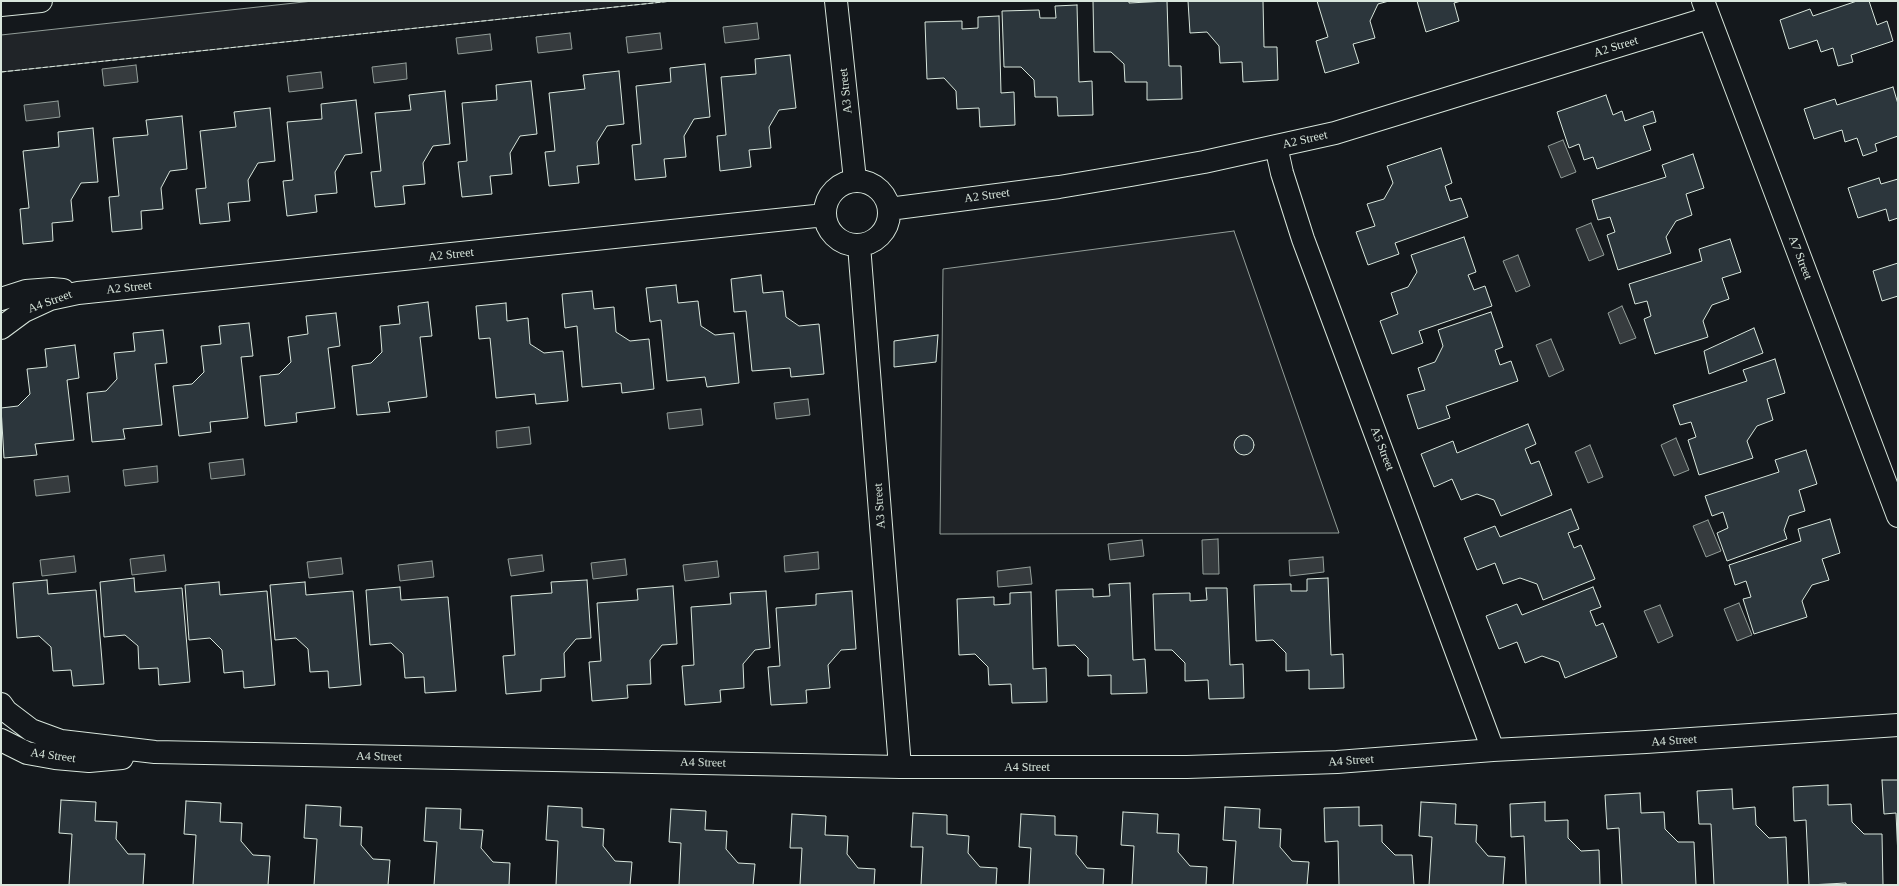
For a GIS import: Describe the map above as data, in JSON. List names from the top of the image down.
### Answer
{
  "streets": {
    "street": [
      "A2 Street",
      "A3 Street",
      "A7 Street",
      "A4 Street",
      "A5 Street"
    ]
  },
  "crossings": [
    ["A2 Street", "A3 Street"],
    ["A2 Street", "A7 Street"],
    ["A2 Street", "A4 Street"],
    ["A2 Street", "A5 Street"],
    ["A3 Street", "A4 Street"],
    ["A4 Street", "A5 Street"]
  ]
}
